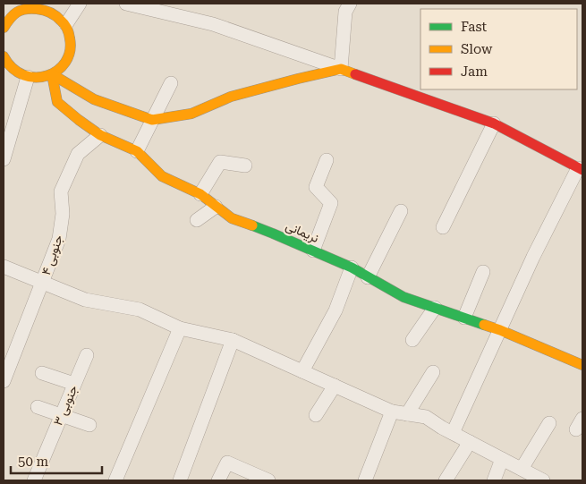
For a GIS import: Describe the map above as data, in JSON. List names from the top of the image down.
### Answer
{
  "streets": {
    "street": ["نریمانی", "۴ جنوبی", "۳ جنوبی"]
  },
  "crossings": [
    ["نریمانی", "۴ جنوبی"]
  ],
  "legend": ["Fast", "Slow", "Jam"],
  "scale_bar": "50 m"
}
